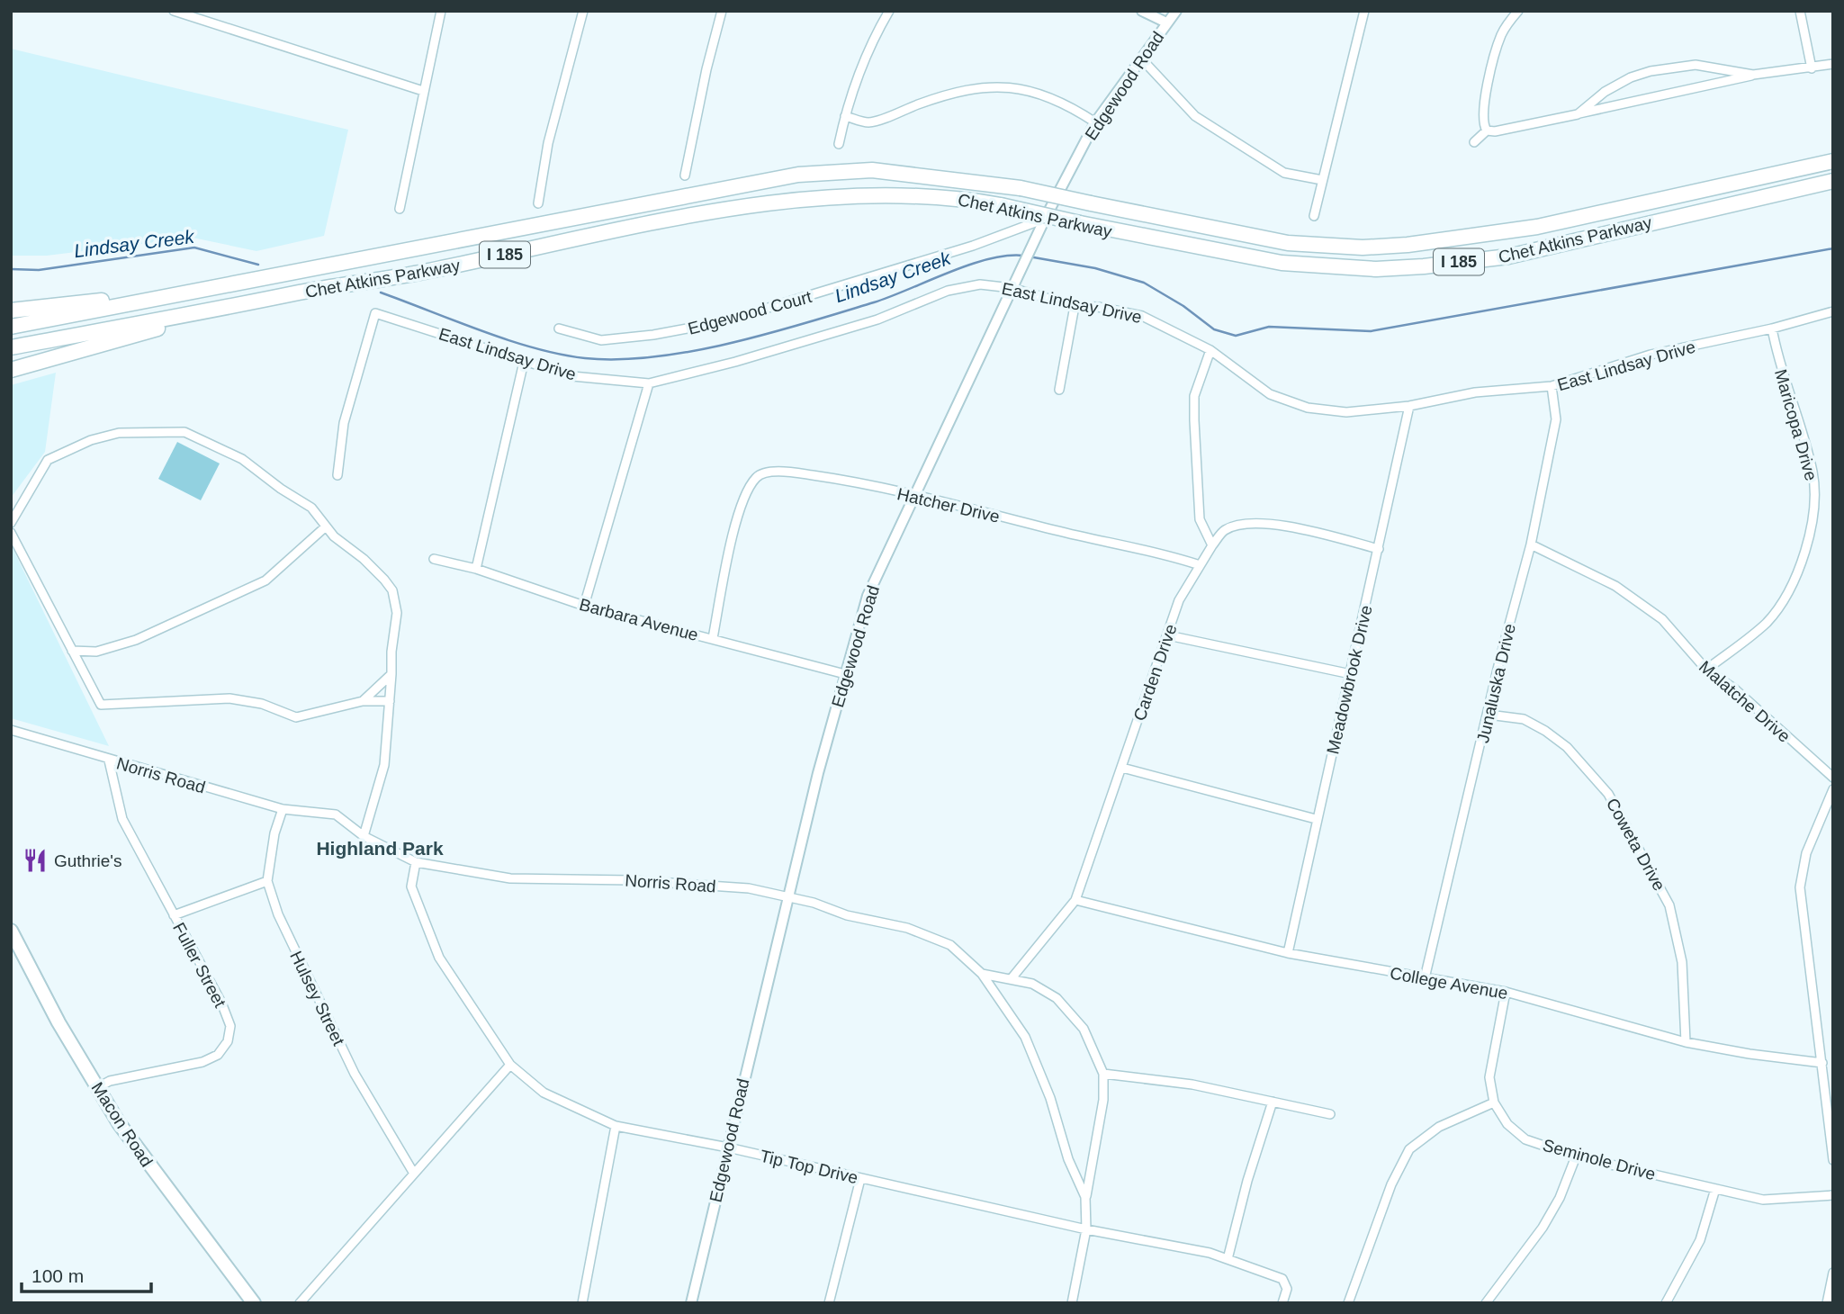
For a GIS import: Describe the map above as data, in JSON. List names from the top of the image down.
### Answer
{
  "streets": {
    "highway": ["Chet Atkins Parkway", "I 185"],
    "main road": ["Macon Road"],
    "street": [
      "Edgewood Road",
      "East Lindsay Drive",
      "Edgewood Court",
      "Maricopa Drive",
      "Hatcher Drive",
      "Barbara Avenue",
      "Carden Drive",
      "Meadowbrook Drive",
      "Junaluska Drive",
      "Malatche Drive",
      "Norris Road",
      "Coweta Drive",
      "Fuller Street",
      "College Avenue",
      "Hulsey Street",
      "Seminole Drive",
      "Tip Top Drive"
    ]
  },
  "crossings": [
    ["Edgewood Road", "East Lindsay Drive"],
    ["Edgewood Road", "Edgewood Court"],
    ["Edgewood Road", "Hatcher Drive"],
    ["Edgewood Road", "Barbara Avenue"],
    ["Edgewood Road", "Norris Road"],
    ["Edgewood Road", "Tip Top Drive"],
    ["East Lindsay Drive", "Maricopa Drive"],
    ["East Lindsay Drive", "Meadowbrook Drive"],
    ["East Lindsay Drive", "Junaluska Drive"],
    ["Maricopa Drive", "Malatche Drive"],
    ["Hatcher Drive", "Barbara Avenue"],
    ["Hatcher Drive", "Carden Drive"],
    ["Carden Drive", "College Avenue"],
    ["Meadowbrook Drive", "College Avenue"],
    ["Junaluska Drive", "Malatche Drive"],
    ["Junaluska Drive", "Coweta Drive"],
    ["Junaluska Drive", "College Avenue"],
    ["Norris Road", "Fuller Street"],
    ["Norris Road", "Hulsey Street"],
    ["Norris Road", "Tip Top Drive"],
    ["Coweta Drive", "College Avenue"],
    ["Fuller Street", "Macon Road"],
    ["College Avenue", "Seminole Drive"]
  ],
  "districts": ["Highland Park"],
  "water": ["Lindsay Creek"],
  "places": {
    "restaurant": ["Guthrie's"]
  },
  "scale_bar": "100 m"
}
